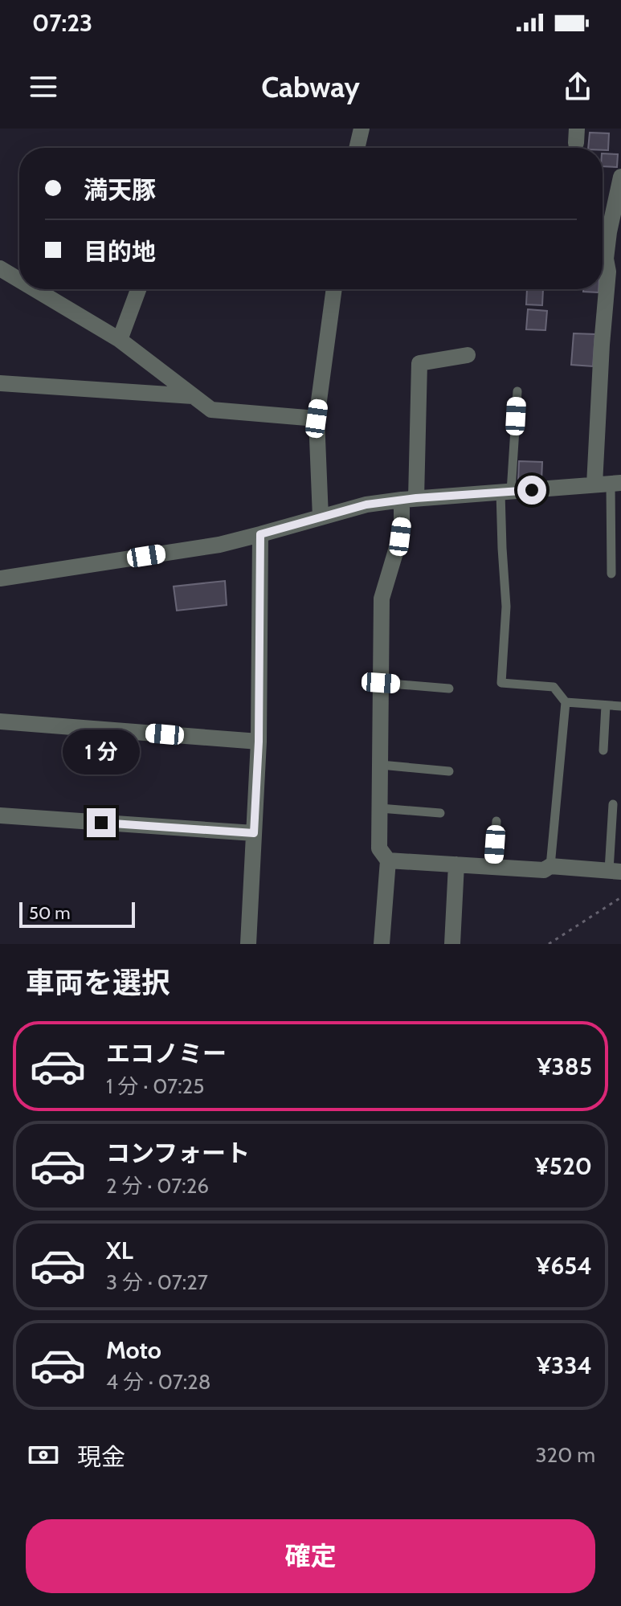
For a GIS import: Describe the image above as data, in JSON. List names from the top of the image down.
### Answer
{
  "scale_bar": "50 m",
  "page": {
    "status": "07:23",
    "header": "Cabway",
    "banner": ["満天豚", "目的地"],
    "bubble": "1 分",
    "scale": "50 m",
    "heading": "車両を選択",
    "list": [
      {
        "name": "エコノミー",
        "note": "1 分 · 07:25",
        "value": "¥385"
      },
      {
        "name": "コンフォート",
        "note": "2 分 · 07:26",
        "value": "¥520"
      },
      {
        "name": "XL",
        "note": "3 分 · 07:27",
        "value": "¥654"
      },
      {
        "name": "Moto",
        "note": "4 分 · 07:28",
        "value": "¥334"
      }
    ],
    "pay": ["現金", "320 m"],
    "buttons": "確定"
  }
}
